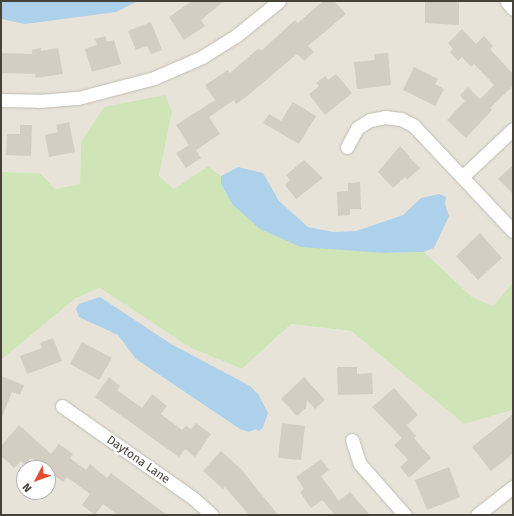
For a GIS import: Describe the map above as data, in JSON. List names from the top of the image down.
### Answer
{
  "streets": {
    "street": ["Daytona Lane"]
  },
  "north": "bottom left"
}
